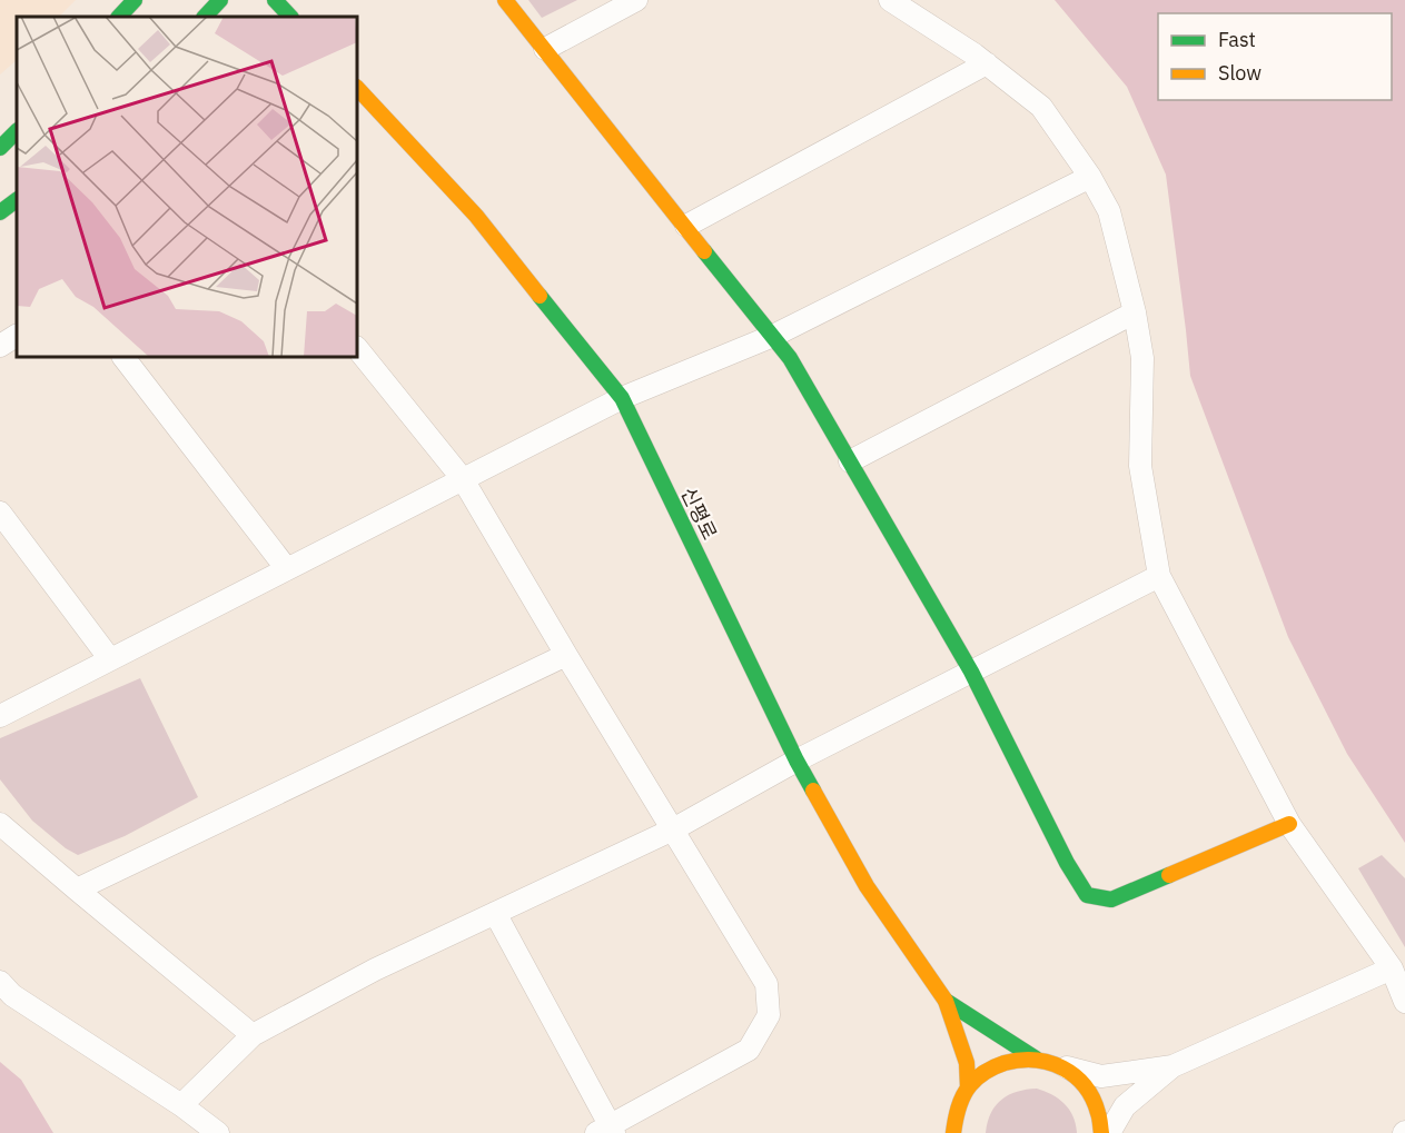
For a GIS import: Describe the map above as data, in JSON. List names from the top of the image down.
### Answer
{
  "streets": {
    "street": ["신평로"]
  },
  "legend": ["Fast", "Slow"]
}
